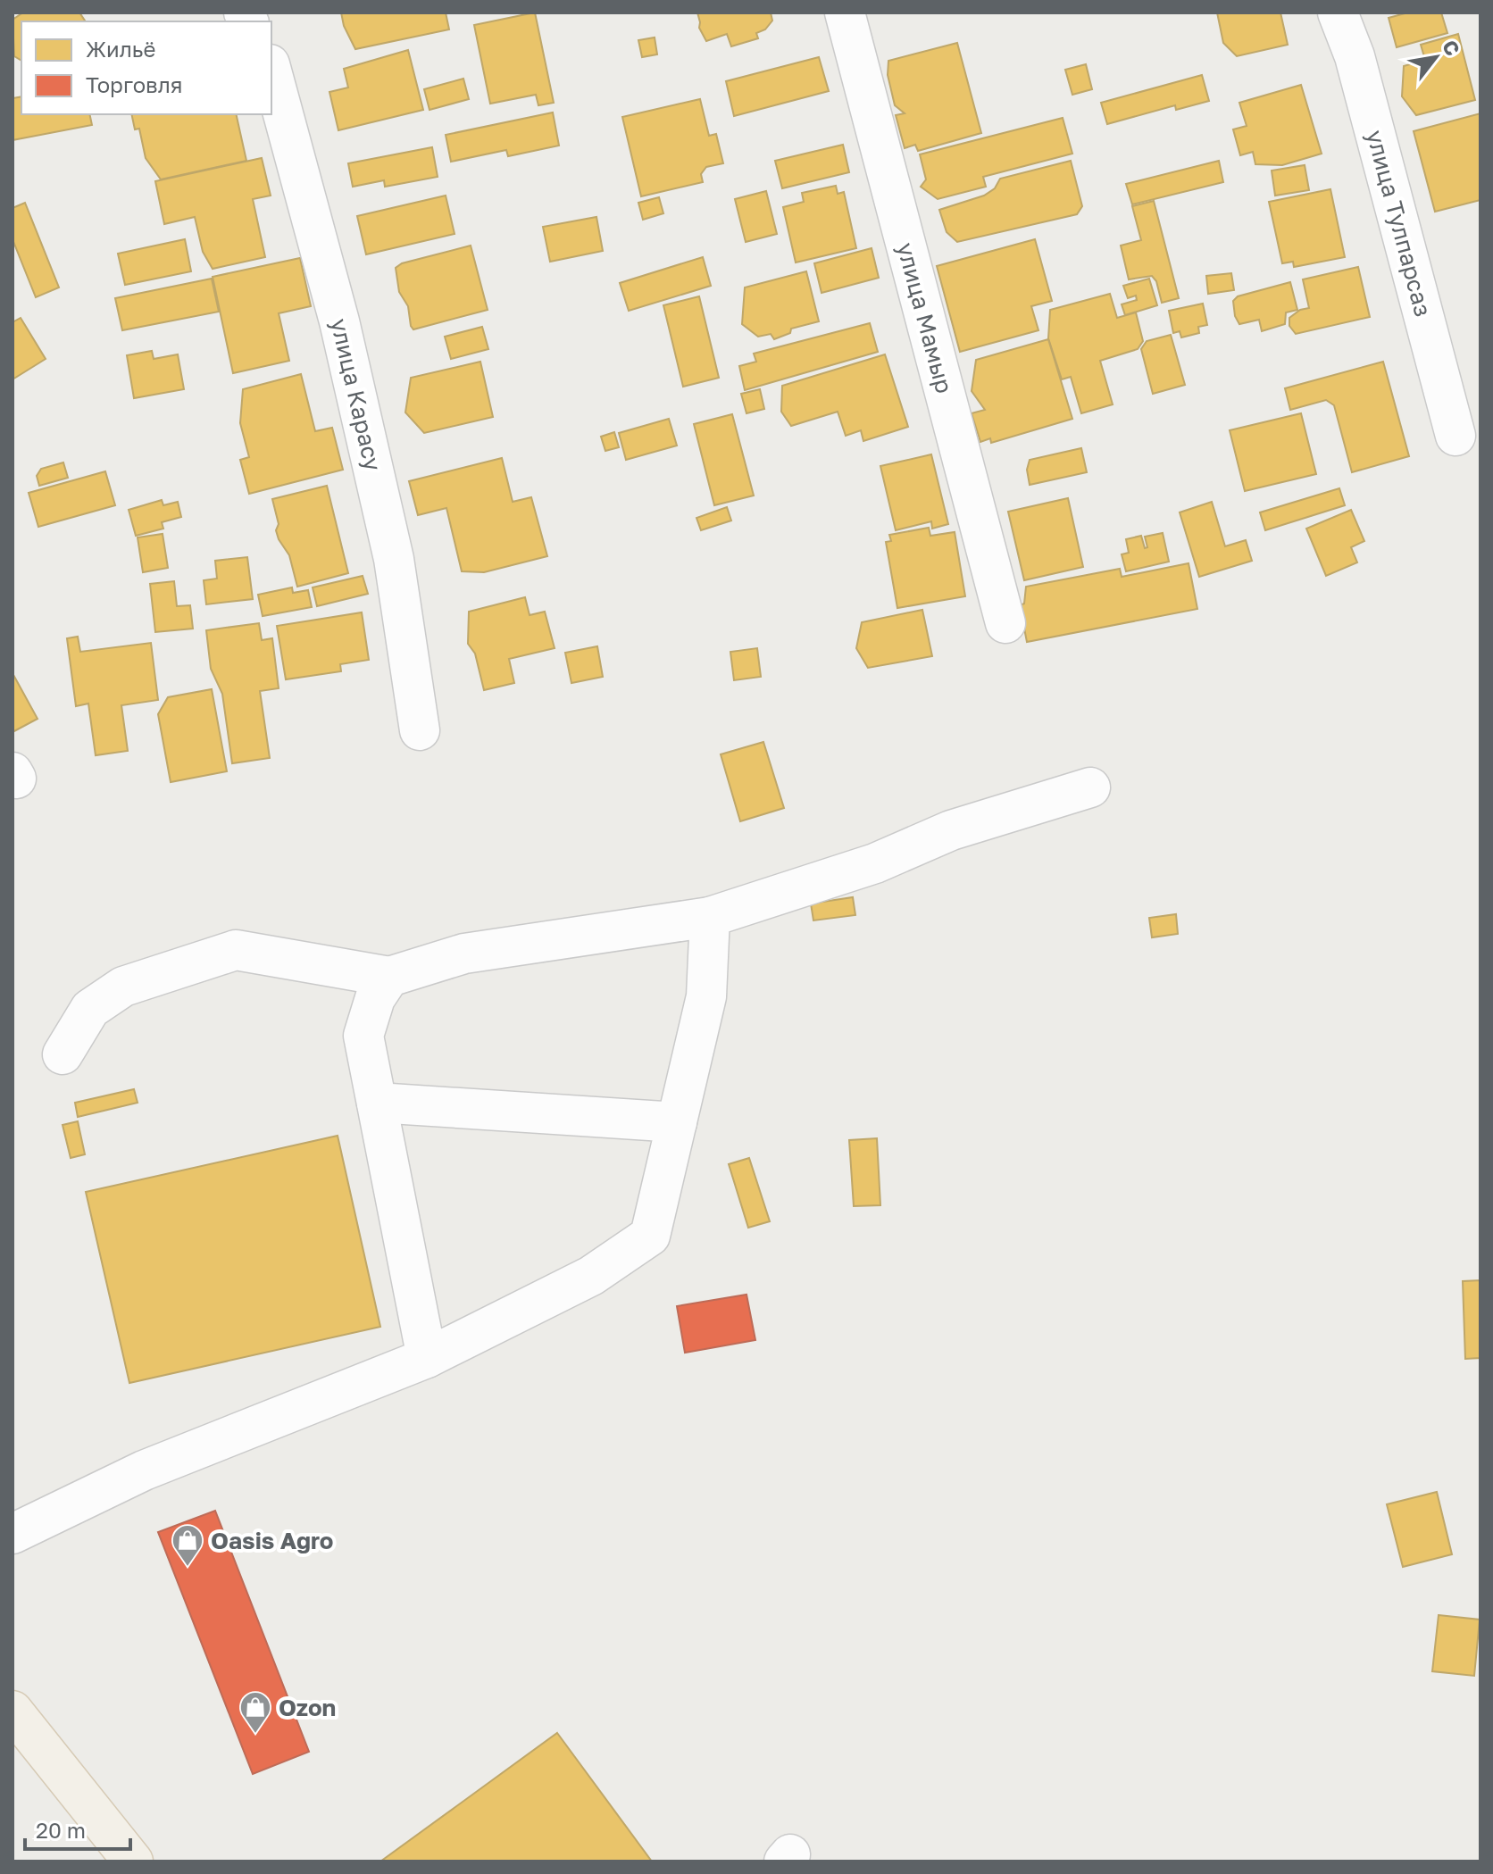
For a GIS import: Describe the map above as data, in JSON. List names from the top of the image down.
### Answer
{
  "streets": {
    "street": ["улица Тулпарсаз", "улица Мамыр", "улица Карасу"]
  },
  "places": {
    "shop": ["Oasis Agro", "Ozon"]
  },
  "legend": ["Жильё", "Торговля"],
  "scale_bar": "20 m",
  "north": "top right"
}
